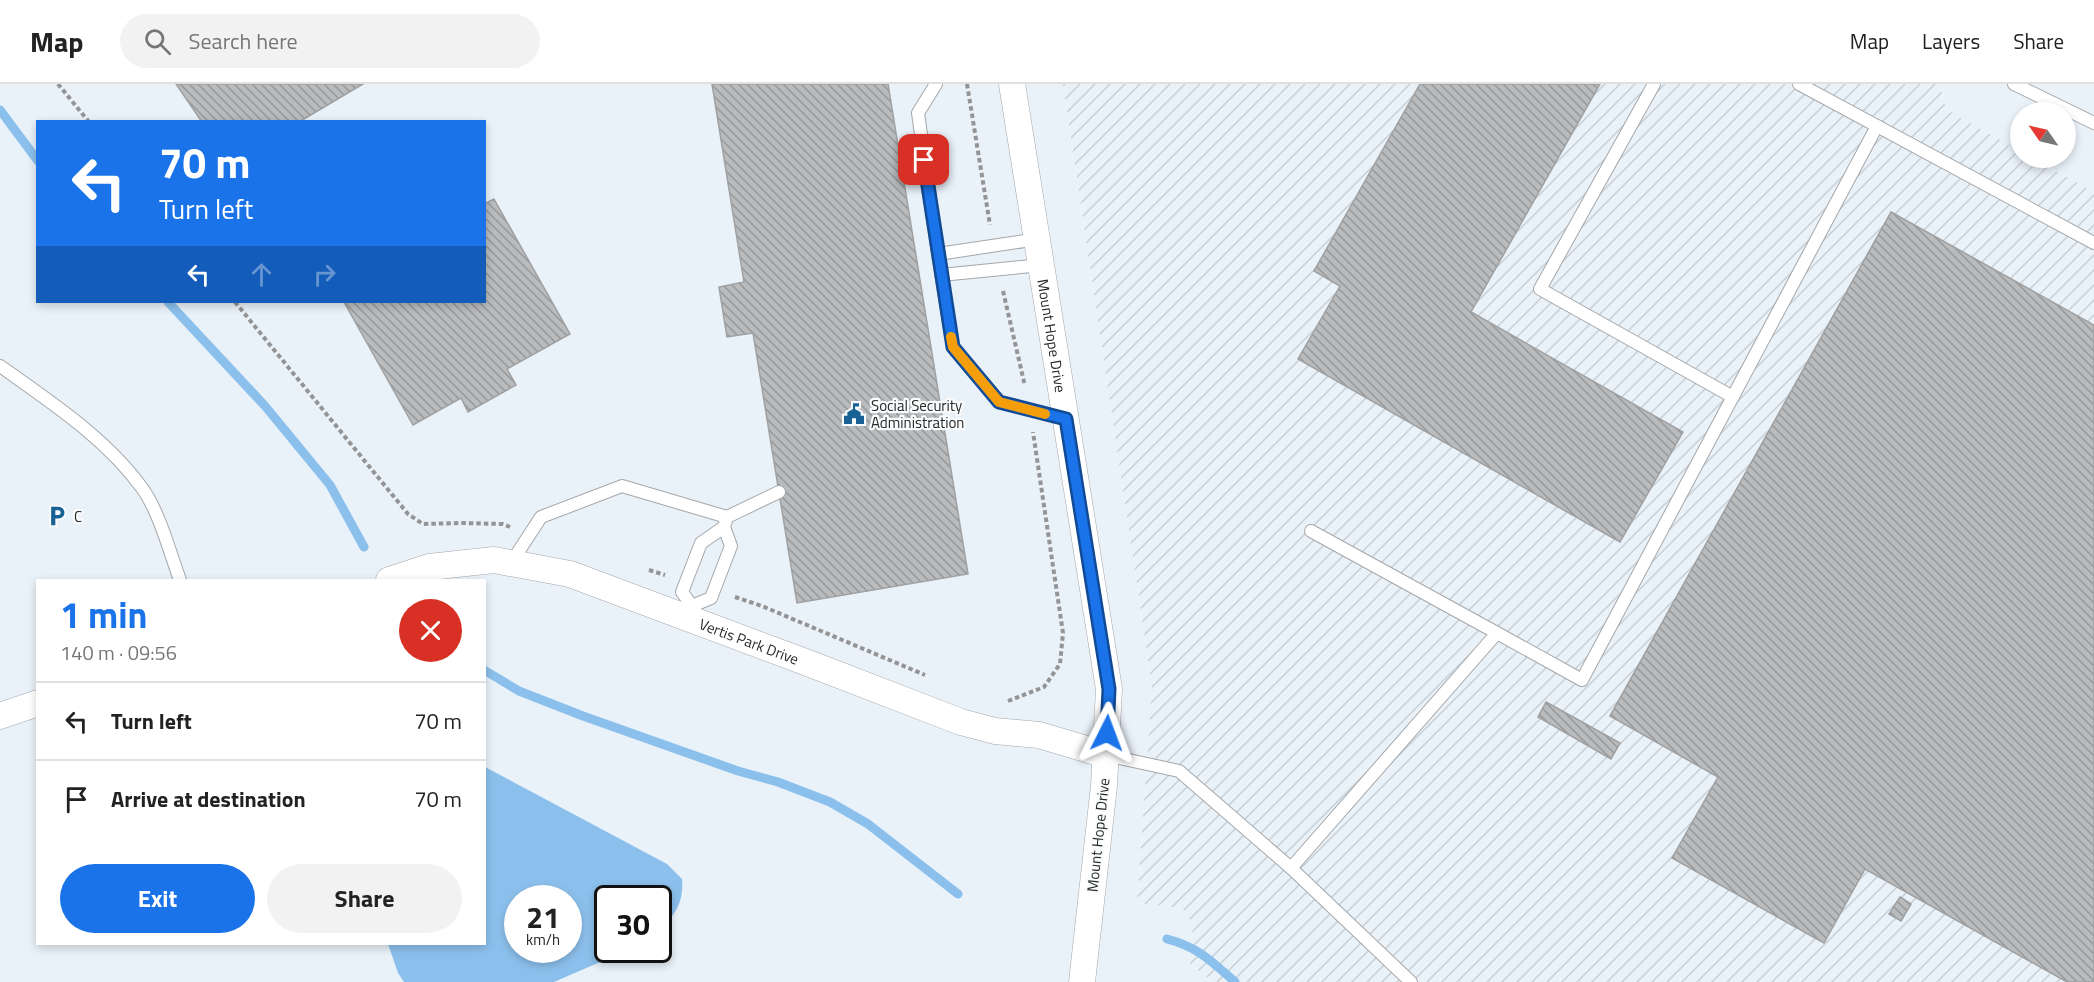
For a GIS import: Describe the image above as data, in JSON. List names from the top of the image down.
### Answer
{
  "streets": {
    "street": ["Mount Hope Drive", "Vertis Park Drive"]
  },
  "crossings": [
    ["Mount Hope Drive", "Vertis Park Drive"]
  ],
  "places": {
    "public building": ["Social Security Administration"],
    "parking": ["C"]
  },
  "north": "top left",
  "page": {
    "header": "Map",
    "search": "Search here",
    "nav": ["Map", "Layers", "Share"],
    "turn": ["70 m", "Turn left"],
    "heading": ["1 min", "140 m · 09:56"],
    "list": [
      {
        "name": "Turn left",
        "value": "70 m"
      },
      {
        "name": "Arrive at destination",
        "value": "70 m"
      }
    ],
    "buttons": ["Exit", "Share"],
    "speed": "21 km/h",
    "limit": "30"
  }
}
